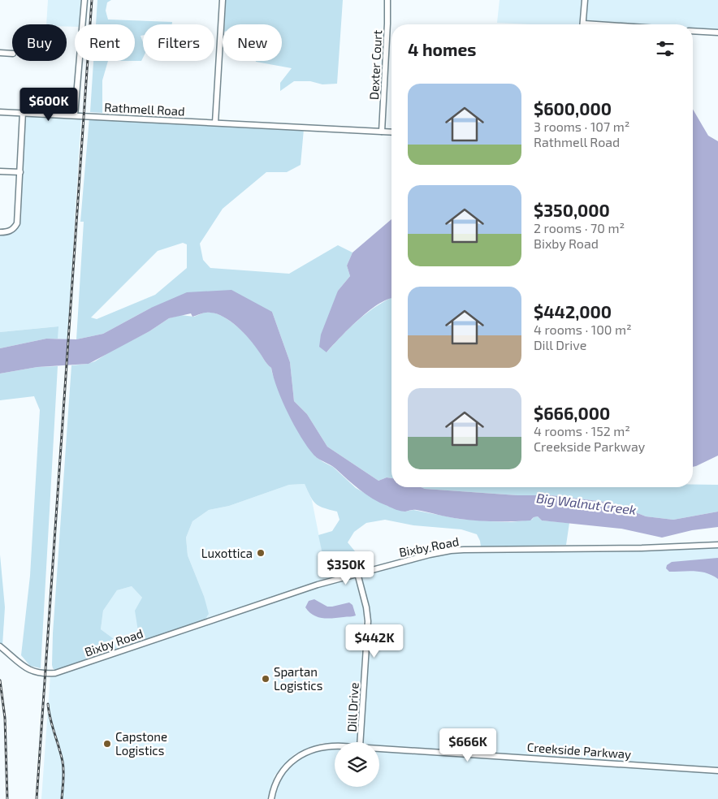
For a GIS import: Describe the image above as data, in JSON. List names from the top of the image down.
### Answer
{
  "streets": {
    "street": [
      "Dexter Court",
      "Rathmell Road",
      "Bixby Road",
      "Dill Drive",
      "Creekside Parkway"
    ]
  },
  "crossings": [
    ["Dexter Court", "Rathmell Road"],
    ["Bixby Road", "Dill Drive"]
  ],
  "water": ["Big Walnut Creek"],
  "places": ["Luxottica", "Spartan Logistics", "Capstone Logistics"],
  "page": {
    "chip": [
      "Buy",
      "Rent",
      "Filters",
      "New"
    ],
    "heading": "4 homes",
    "list": [
      {
        "name": "$600,000",
        "note": "3 rooms · 107 m² · Rathmell Road"
      },
      {
        "name": "$350,000",
        "note": "2 rooms · 70 m² · Bixby Road"
      },
      {
        "name": "$442,000",
        "note": "4 rooms · 100 m² · Dill Drive"
      },
      {
        "name": "$666,000",
        "note": "4 rooms · 152 m² · Creekside Parkway"
      }
    ],
    "price": [
      "$600K",
      "$350K",
      "$442K",
      "$666K"
    ]
  }
}
